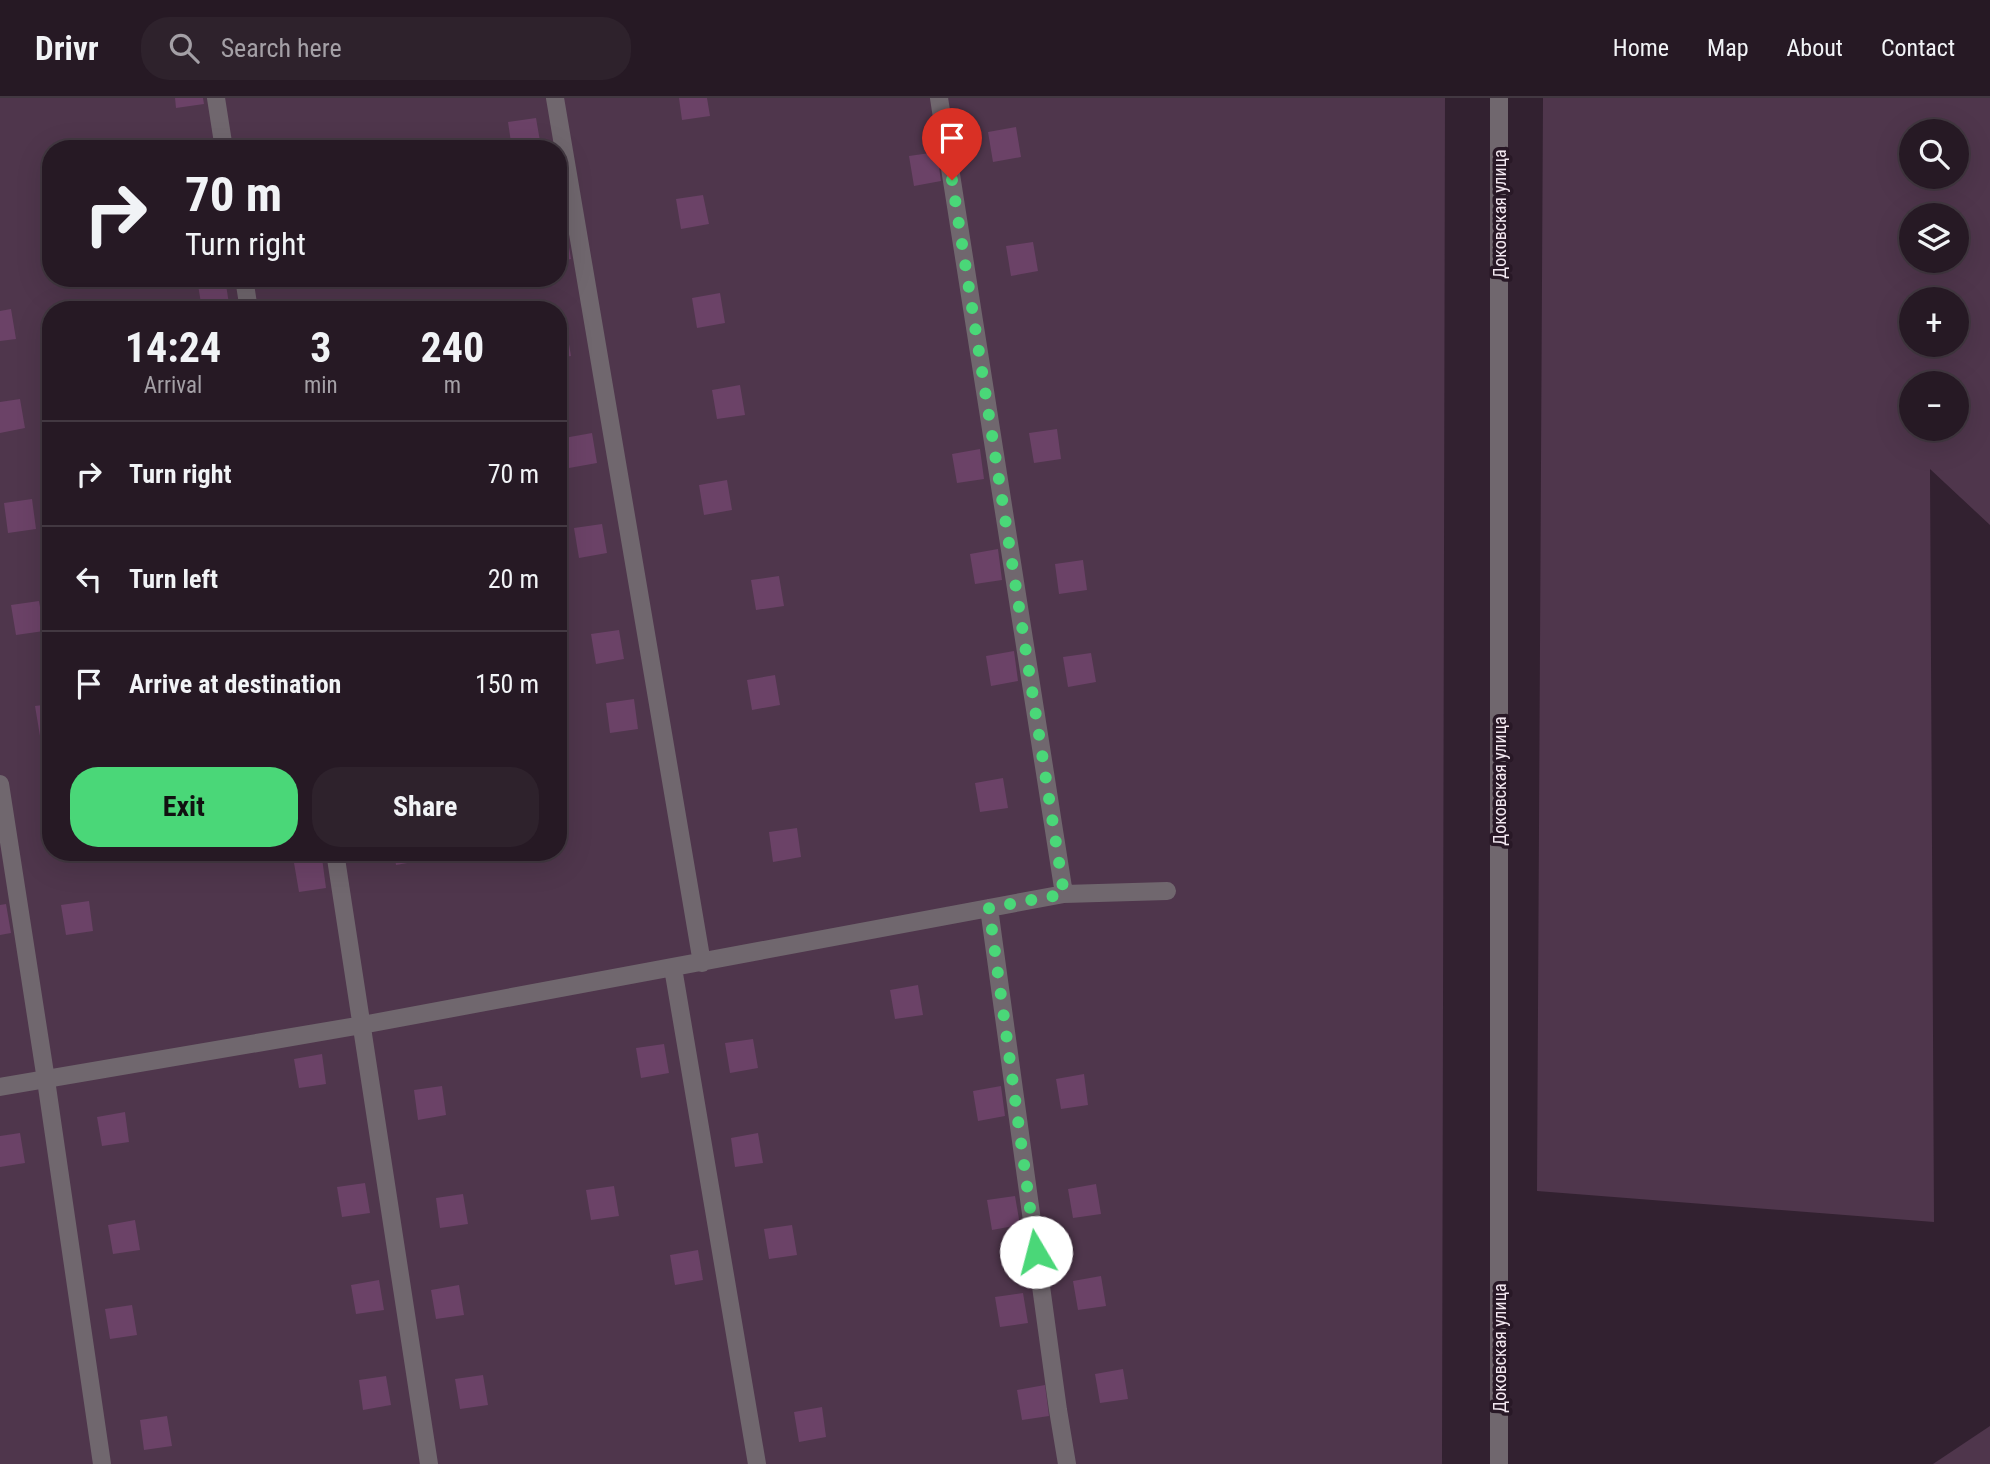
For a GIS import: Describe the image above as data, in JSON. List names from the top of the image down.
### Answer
{
  "streets": {
    "street": ["Доковская улица"]
  },
  "page": {
    "header": "Drivr",
    "search": "Search here",
    "nav": [
      "Home",
      "Map",
      "About",
      "Contact"
    ],
    "map_buttons": ["+", "−"],
    "turn": ["70 m", "Turn right"],
    "eta": [
      "14:24",
      "Arrival",
      "3",
      "min",
      "240",
      "m"
    ],
    "list": [
      {
        "name": "Turn right",
        "value": "70 m"
      },
      {
        "name": "Turn left",
        "value": "20 m"
      },
      {
        "name": "Arrive at destination",
        "value": "150 m"
      }
    ],
    "buttons": ["Exit", "Share"]
  }
}
